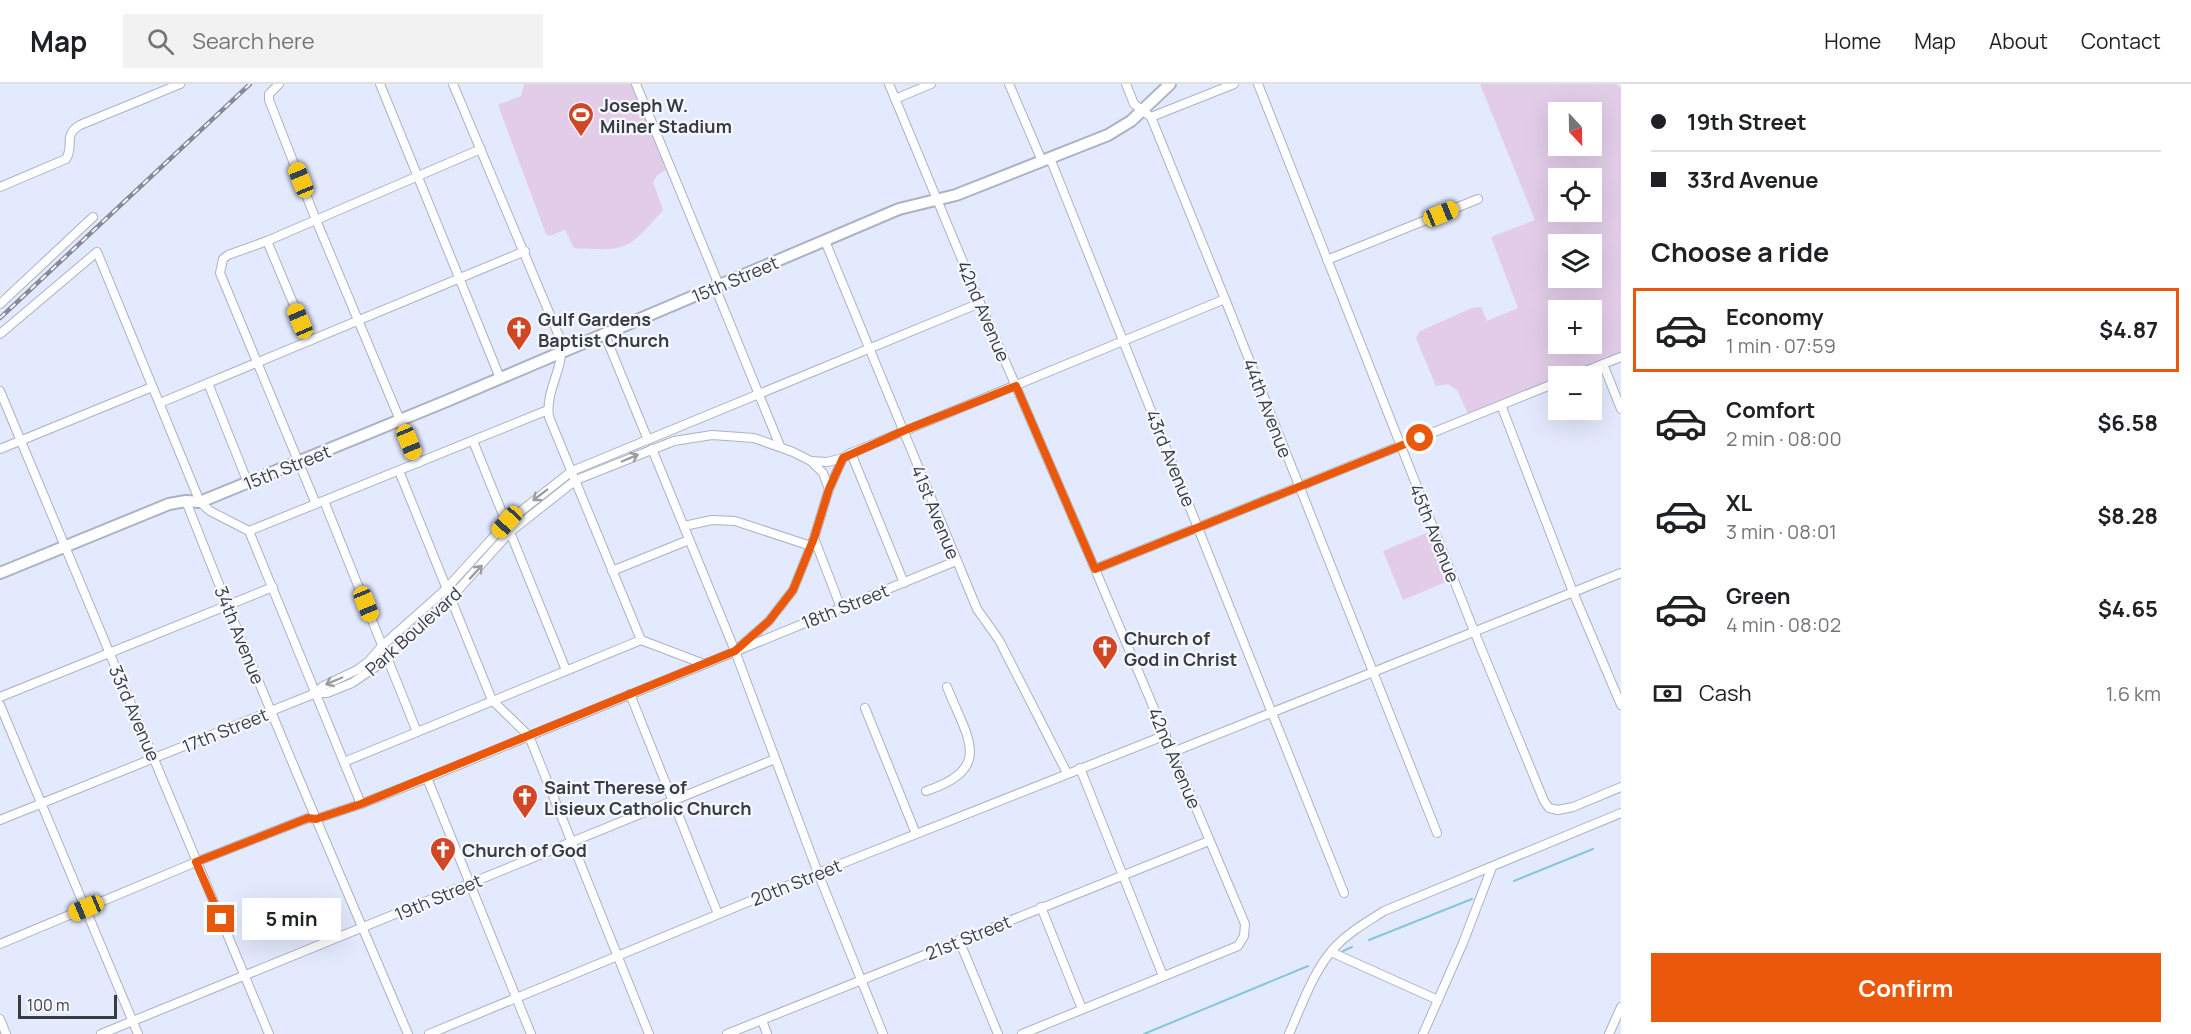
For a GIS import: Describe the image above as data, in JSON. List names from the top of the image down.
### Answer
{
  "streets": {
    "main road": ["15th Street"],
    "street": [
      "42nd Avenue",
      "44th Avenue",
      "43rd Avenue",
      "41st Avenue",
      "45th Avenue",
      "18th Street",
      "Park Boulevard",
      "34th Avenue",
      "33rd Avenue",
      "17th Street",
      "20th Street",
      "19th Street",
      "21st Street"
    ]
  },
  "crossings": [
    ["15th Street", "42nd Avenue"],
    ["15th Street", "44th Avenue"],
    ["15th Street", "43rd Avenue"],
    ["15th Street", "41st Avenue"],
    ["15th Street", "34th Avenue"],
    ["15th Street", "33rd Avenue"],
    ["42nd Avenue", "20th Street"],
    ["42nd Avenue", "21st Street"],
    ["41st Avenue", "18th Street"],
    ["41st Avenue", "20th Street"],
    ["18th Street", "34th Avenue"],
    ["18th Street", "33rd Avenue"],
    ["Park Boulevard", "17th Street"],
    ["34th Avenue", "17th Street"],
    ["34th Avenue", "19th Street"],
    ["33rd Avenue", "17th Street"],
    ["33rd Avenue", "19th Street"]
  ],
  "places": {
    "sports": ["Joseph W. Milner Stadium"],
    "church": [
      "Gulf Gardens Baptist Church",
      "Church of God in Christ",
      "Saint Therese of Lisieux Catholic Church",
      "Church of God"
    ]
  },
  "scale_bar": "100 m",
  "north": "bottom",
  "page": {
    "header": "Map",
    "search": "Search here",
    "nav": [
      "Home",
      "Map",
      "About",
      "Contact"
    ],
    "banner": ["19th Street", "33rd Avenue"],
    "map_buttons": ["+", "−"],
    "heading": "Choose a ride",
    "list": [
      {
        "name": "Economy",
        "note": "1 min · 07:59",
        "value": "$4.87"
      },
      {
        "name": "Comfort",
        "note": "2 min · 08:00",
        "value": "$6.58"
      },
      {
        "name": "XL",
        "note": "3 min · 08:01",
        "value": "$8.28"
      },
      {
        "name": "Green",
        "note": "4 min · 08:02",
        "value": "$4.65"
      }
    ],
    "pay": ["Cash", "1.6 km"],
    "bubble": "5 min",
    "buttons": "Confirm",
    "scale": "100 m"
  }
}
